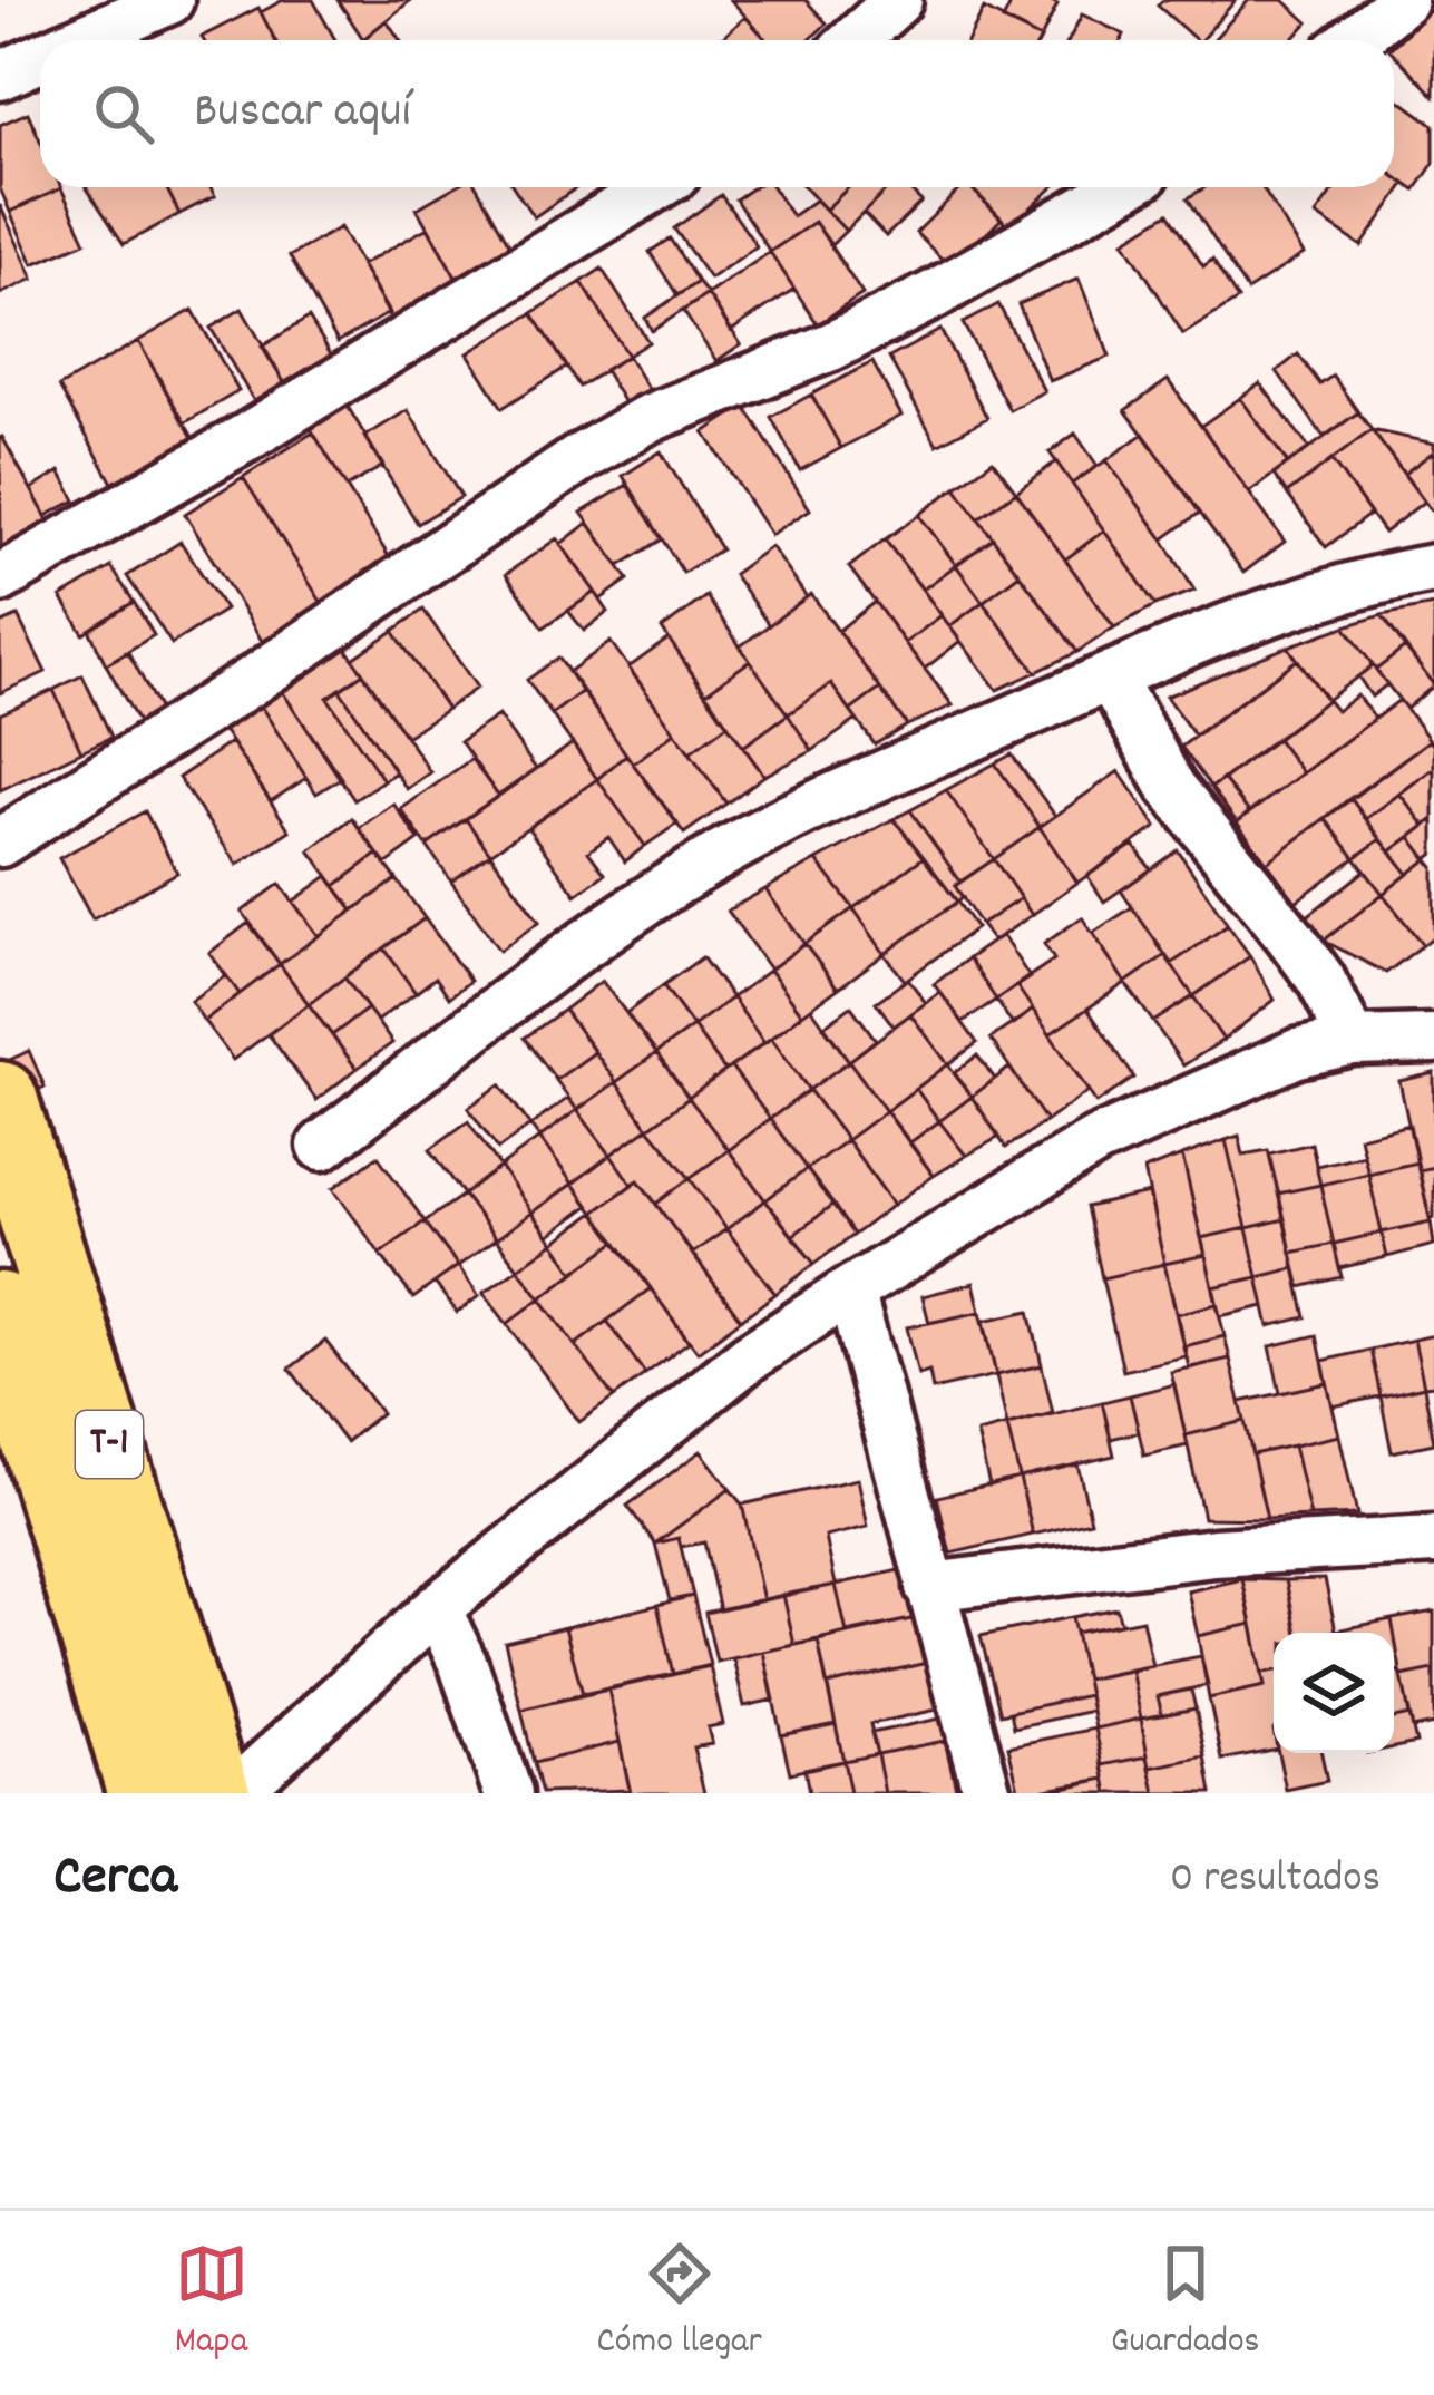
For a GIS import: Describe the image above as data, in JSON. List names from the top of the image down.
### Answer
{
  "streets": {
    "highway": ["T-1"]
  },
  "page": {
    "search": "Buscar aquí",
    "heading": ["Cerca", "0 resultados"],
    "nav": ["Mapa", "Cómo llegar", "Guardados"]
  }
}
